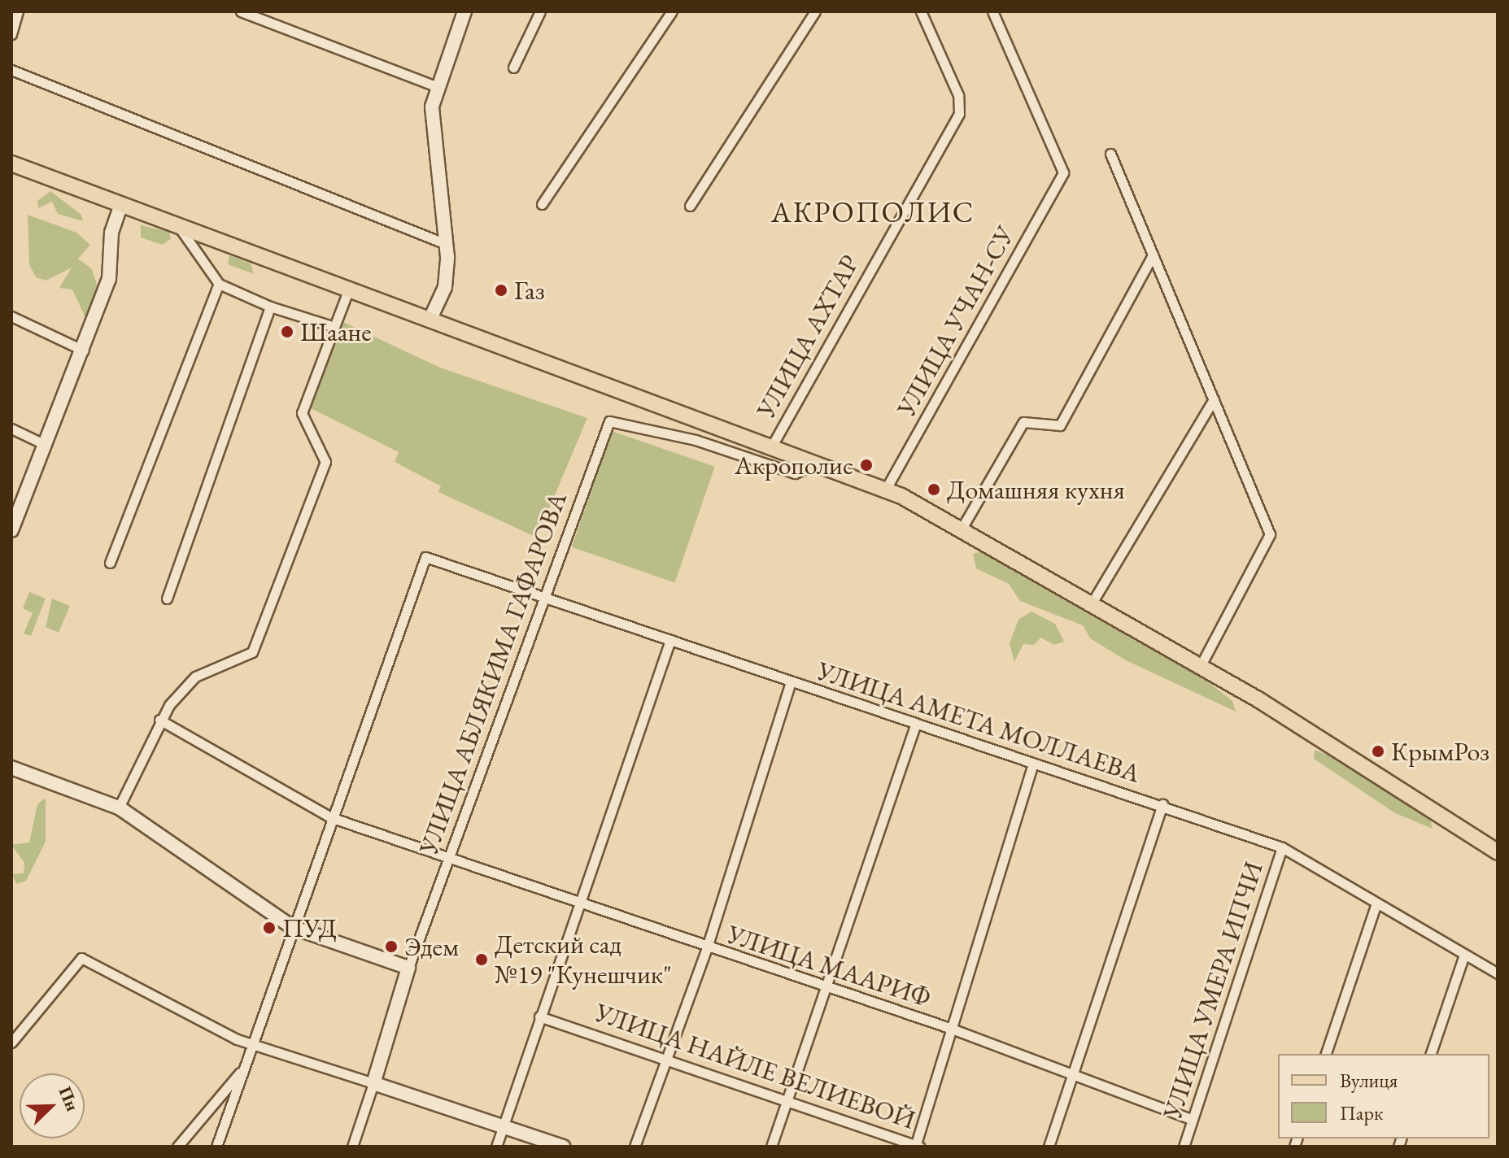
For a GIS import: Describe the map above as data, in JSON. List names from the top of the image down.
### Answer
{
  "streets": {
    "street": [
      "УЛИЦА УЧАН-СУ",
      "УЛИЦА АХТАР",
      "УЛИЦА АБЛЯКИМА ГАФАРОВА",
      "УЛИЦА АМЕТА МОЛЛАЕВА",
      "УЛИЦА МААРИФ",
      "УЛИЦА УМЕРА ИПЧИ",
      "УЛИЦА НАЙЛЕ ВЕЛИЕВОЙ"
    ]
  },
  "crossings": [
    ["УЛИЦА АБЛЯКИМА ГАФАРОВА", "УЛИЦА АМЕТА МОЛЛАЕВА"],
    ["УЛИЦА АБЛЯКИМА ГАФАРОВА", "УЛИЦА МААРИФ"],
    ["УЛИЦА АМЕТА МОЛЛАЕВА", "УЛИЦА МААРИФ"],
    ["УЛИЦА АМЕТА МОЛЛАЕВА", "УЛИЦА УМЕРА ИПЧИ"],
    ["УЛИЦА МААРИФ", "УЛИЦА УМЕРА ИПЧИ"]
  ],
  "districts": ["АКРОПОЛИС"],
  "places": [
    "Газ",
    "Шаане",
    "Акрополис",
    "Домашняя кухня",
    "КрымРоз",
    "ПУД",
    "Эдем",
    "Детский сад №19 \"Кунешчик\""
  ],
  "legend": ["Вулиця", "Парк"],
  "north": "top right"
}
